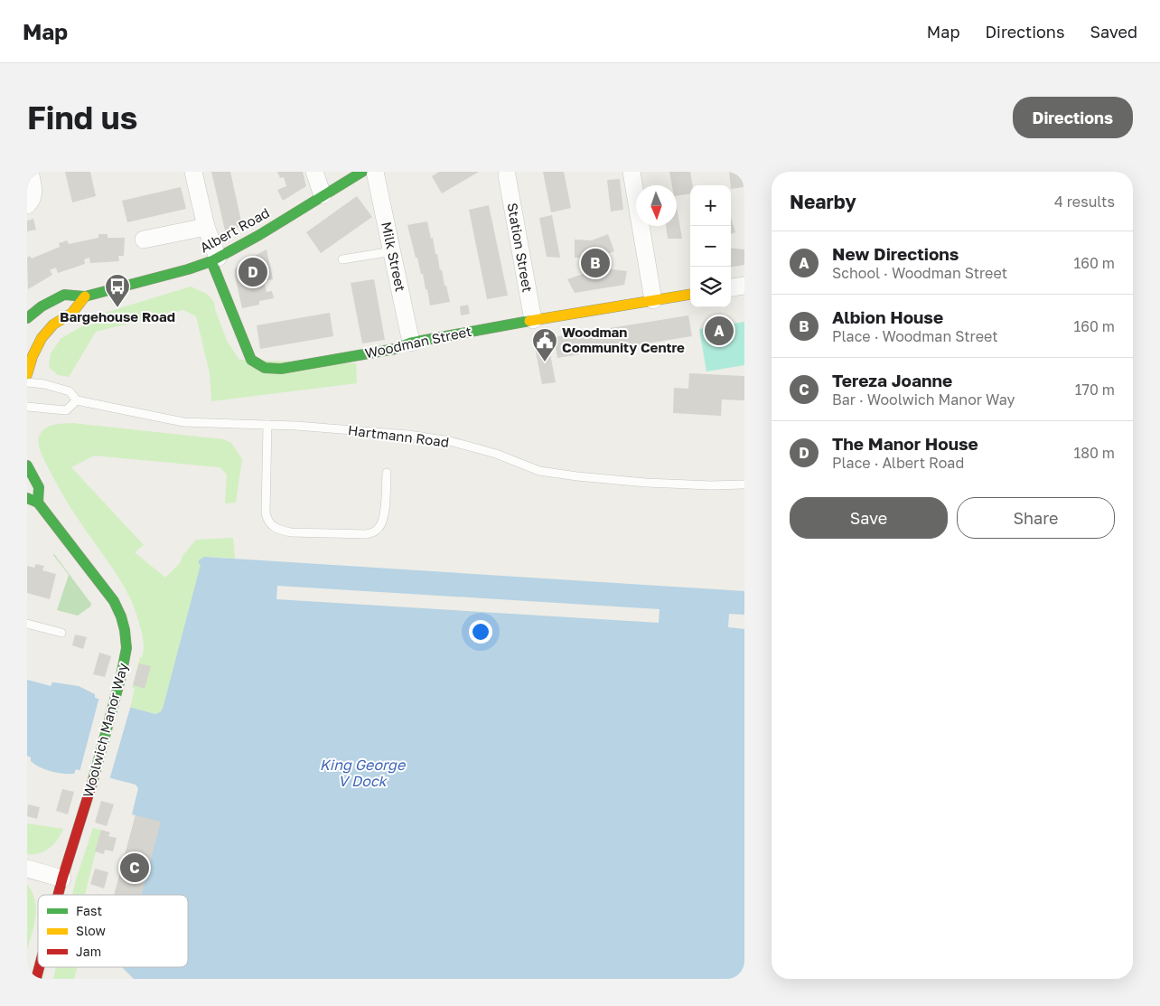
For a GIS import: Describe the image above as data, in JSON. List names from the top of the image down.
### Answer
{
  "streets": {
    "main road": ["Albert Road", "Woodman Street", "Woolwich Manor Way"],
    "street": ["Station Street", "Milk Street"],
    "lane": ["Hartmann Road"]
  },
  "crossings": [
    ["Albert Road", "Woodman Street"],
    ["Station Street", "Woodman Street"],
    ["Milk Street", "Woodman Street"]
  ],
  "water": ["King George V Dock"],
  "places": {
    "bus stop": ["Bargehouse Road"],
    "public building": ["Woodman Community Centre"]
  },
  "legend": ["Fast", "Slow", "Jam"],
  "north": "bottom",
  "page": {
    "header": "Map",
    "nav": ["Map", "Directions", "Saved"],
    "buttons": [
      "Directions",
      ["Save", "Share"]
    ],
    "title": "Find us",
    "heading": ["Nearby", "4 results"],
    "map_buttons": ["+", "−"],
    "list": [
      {
        "mark": "A",
        "name": "New Directions",
        "note": "School · Woodman Street",
        "value": "160 m"
      },
      {
        "mark": "B",
        "name": "Albion House",
        "note": "Place · Woodman Street",
        "value": "160 m"
      },
      {
        "mark": "C",
        "name": "Tereza Joanne",
        "note": "Bar · Woolwich Manor Way",
        "value": "170 m"
      },
      {
        "mark": "D",
        "name": "The Manor House",
        "note": "Place · Albert Road",
        "value": "180 m"
      }
    ],
    "pins": [
      "B",
      "D",
      "A",
      "C"
    ]
  }
}
